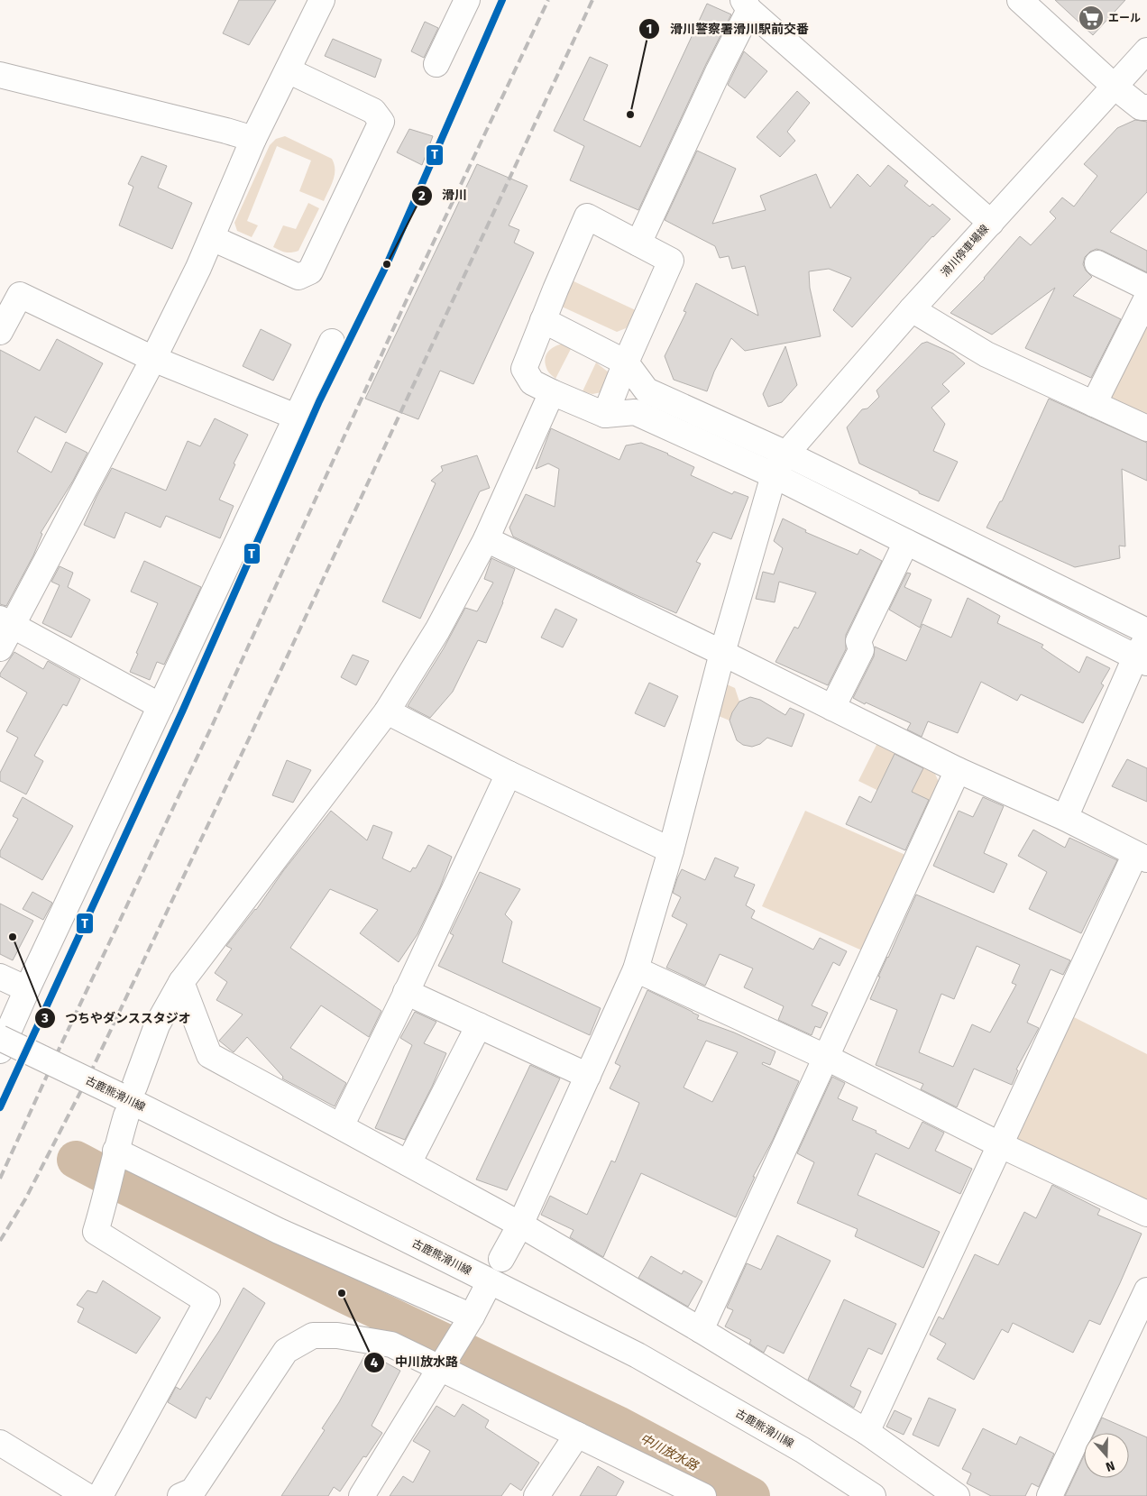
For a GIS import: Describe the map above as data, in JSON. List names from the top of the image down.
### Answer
{
  "streets": {
    "street": ["滑川停車場線", "古鹿熊滑川線"]
  },
  "water": ["中川放水路"],
  "places": {
    "supermarket": ["エール"],
    "other": [
      "滑川警察署滑川駅前交番",
      "滑川",
      "つちやダンススタジオ",
      "中川放水路"
    ]
  },
  "lines": ["transit line T"],
  "north": "bottom"
}
